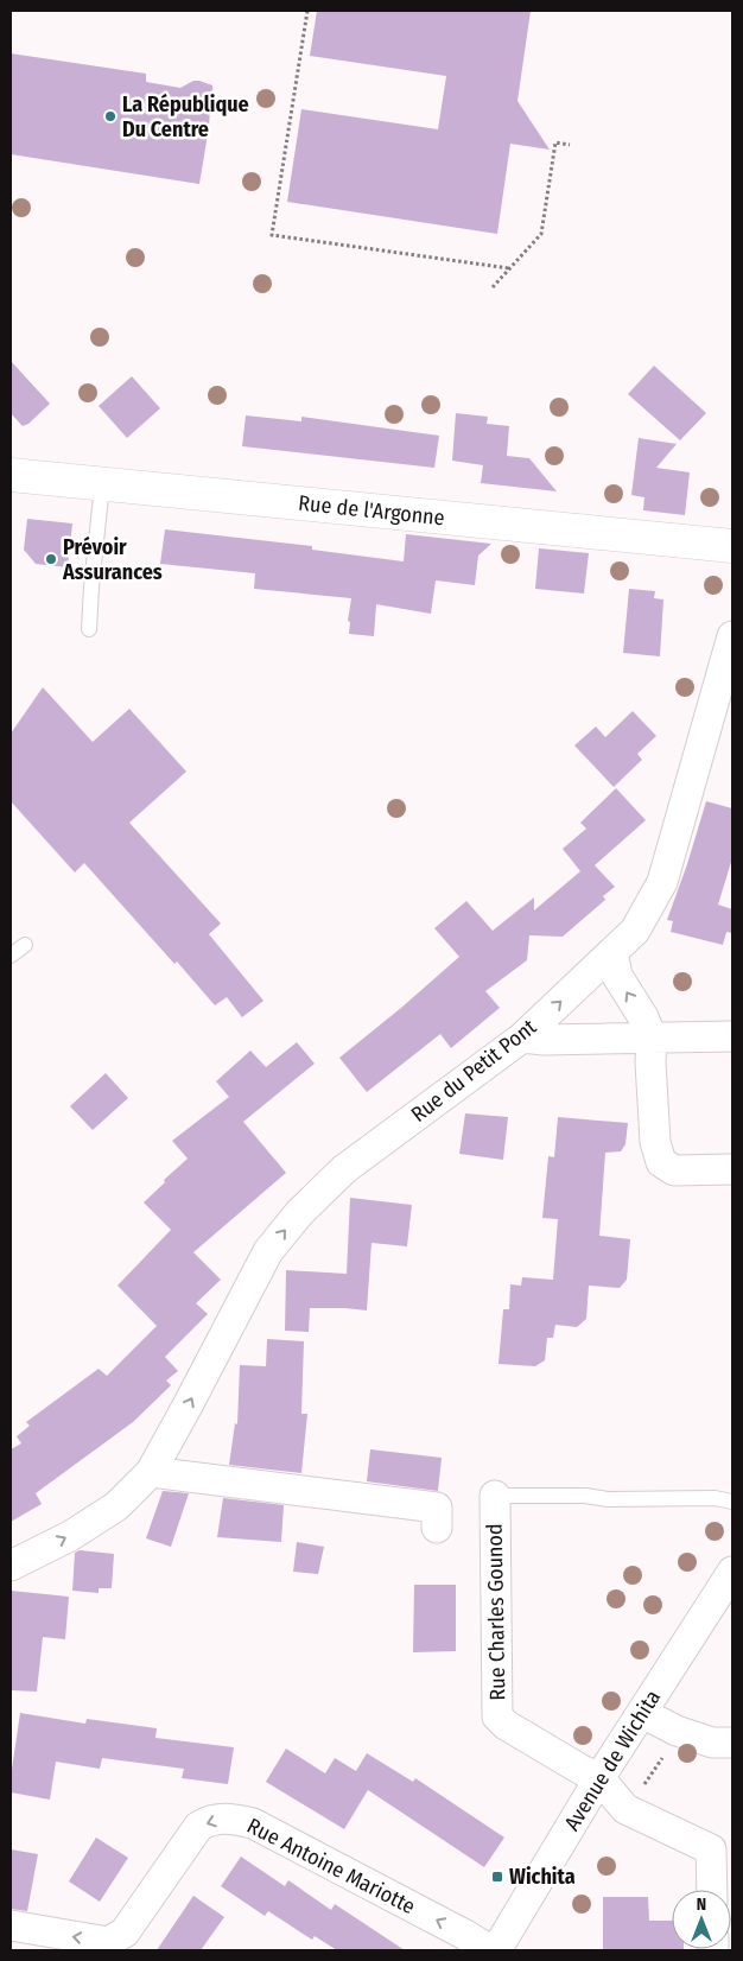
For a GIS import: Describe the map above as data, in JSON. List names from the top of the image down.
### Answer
{
  "streets": {
    "street": [
      "Rue de l'Argonne",
      "Rue du Petit Pont",
      "Rue Charles Gounod",
      "Avenue de Wichita",
      "Rue Antoine Mariotte"
    ]
  },
  "crossings": [
    ["Rue Charles Gounod", "Avenue de Wichita"]
  ],
  "one_way": ["Rue du Petit Pont", "Rue Antoine Mariotte"],
  "places": {
    "other": ["La République Du Centre", "Prévoir Assurances"],
    "transit": ["Wichita"]
  },
  "north": "top"
}
